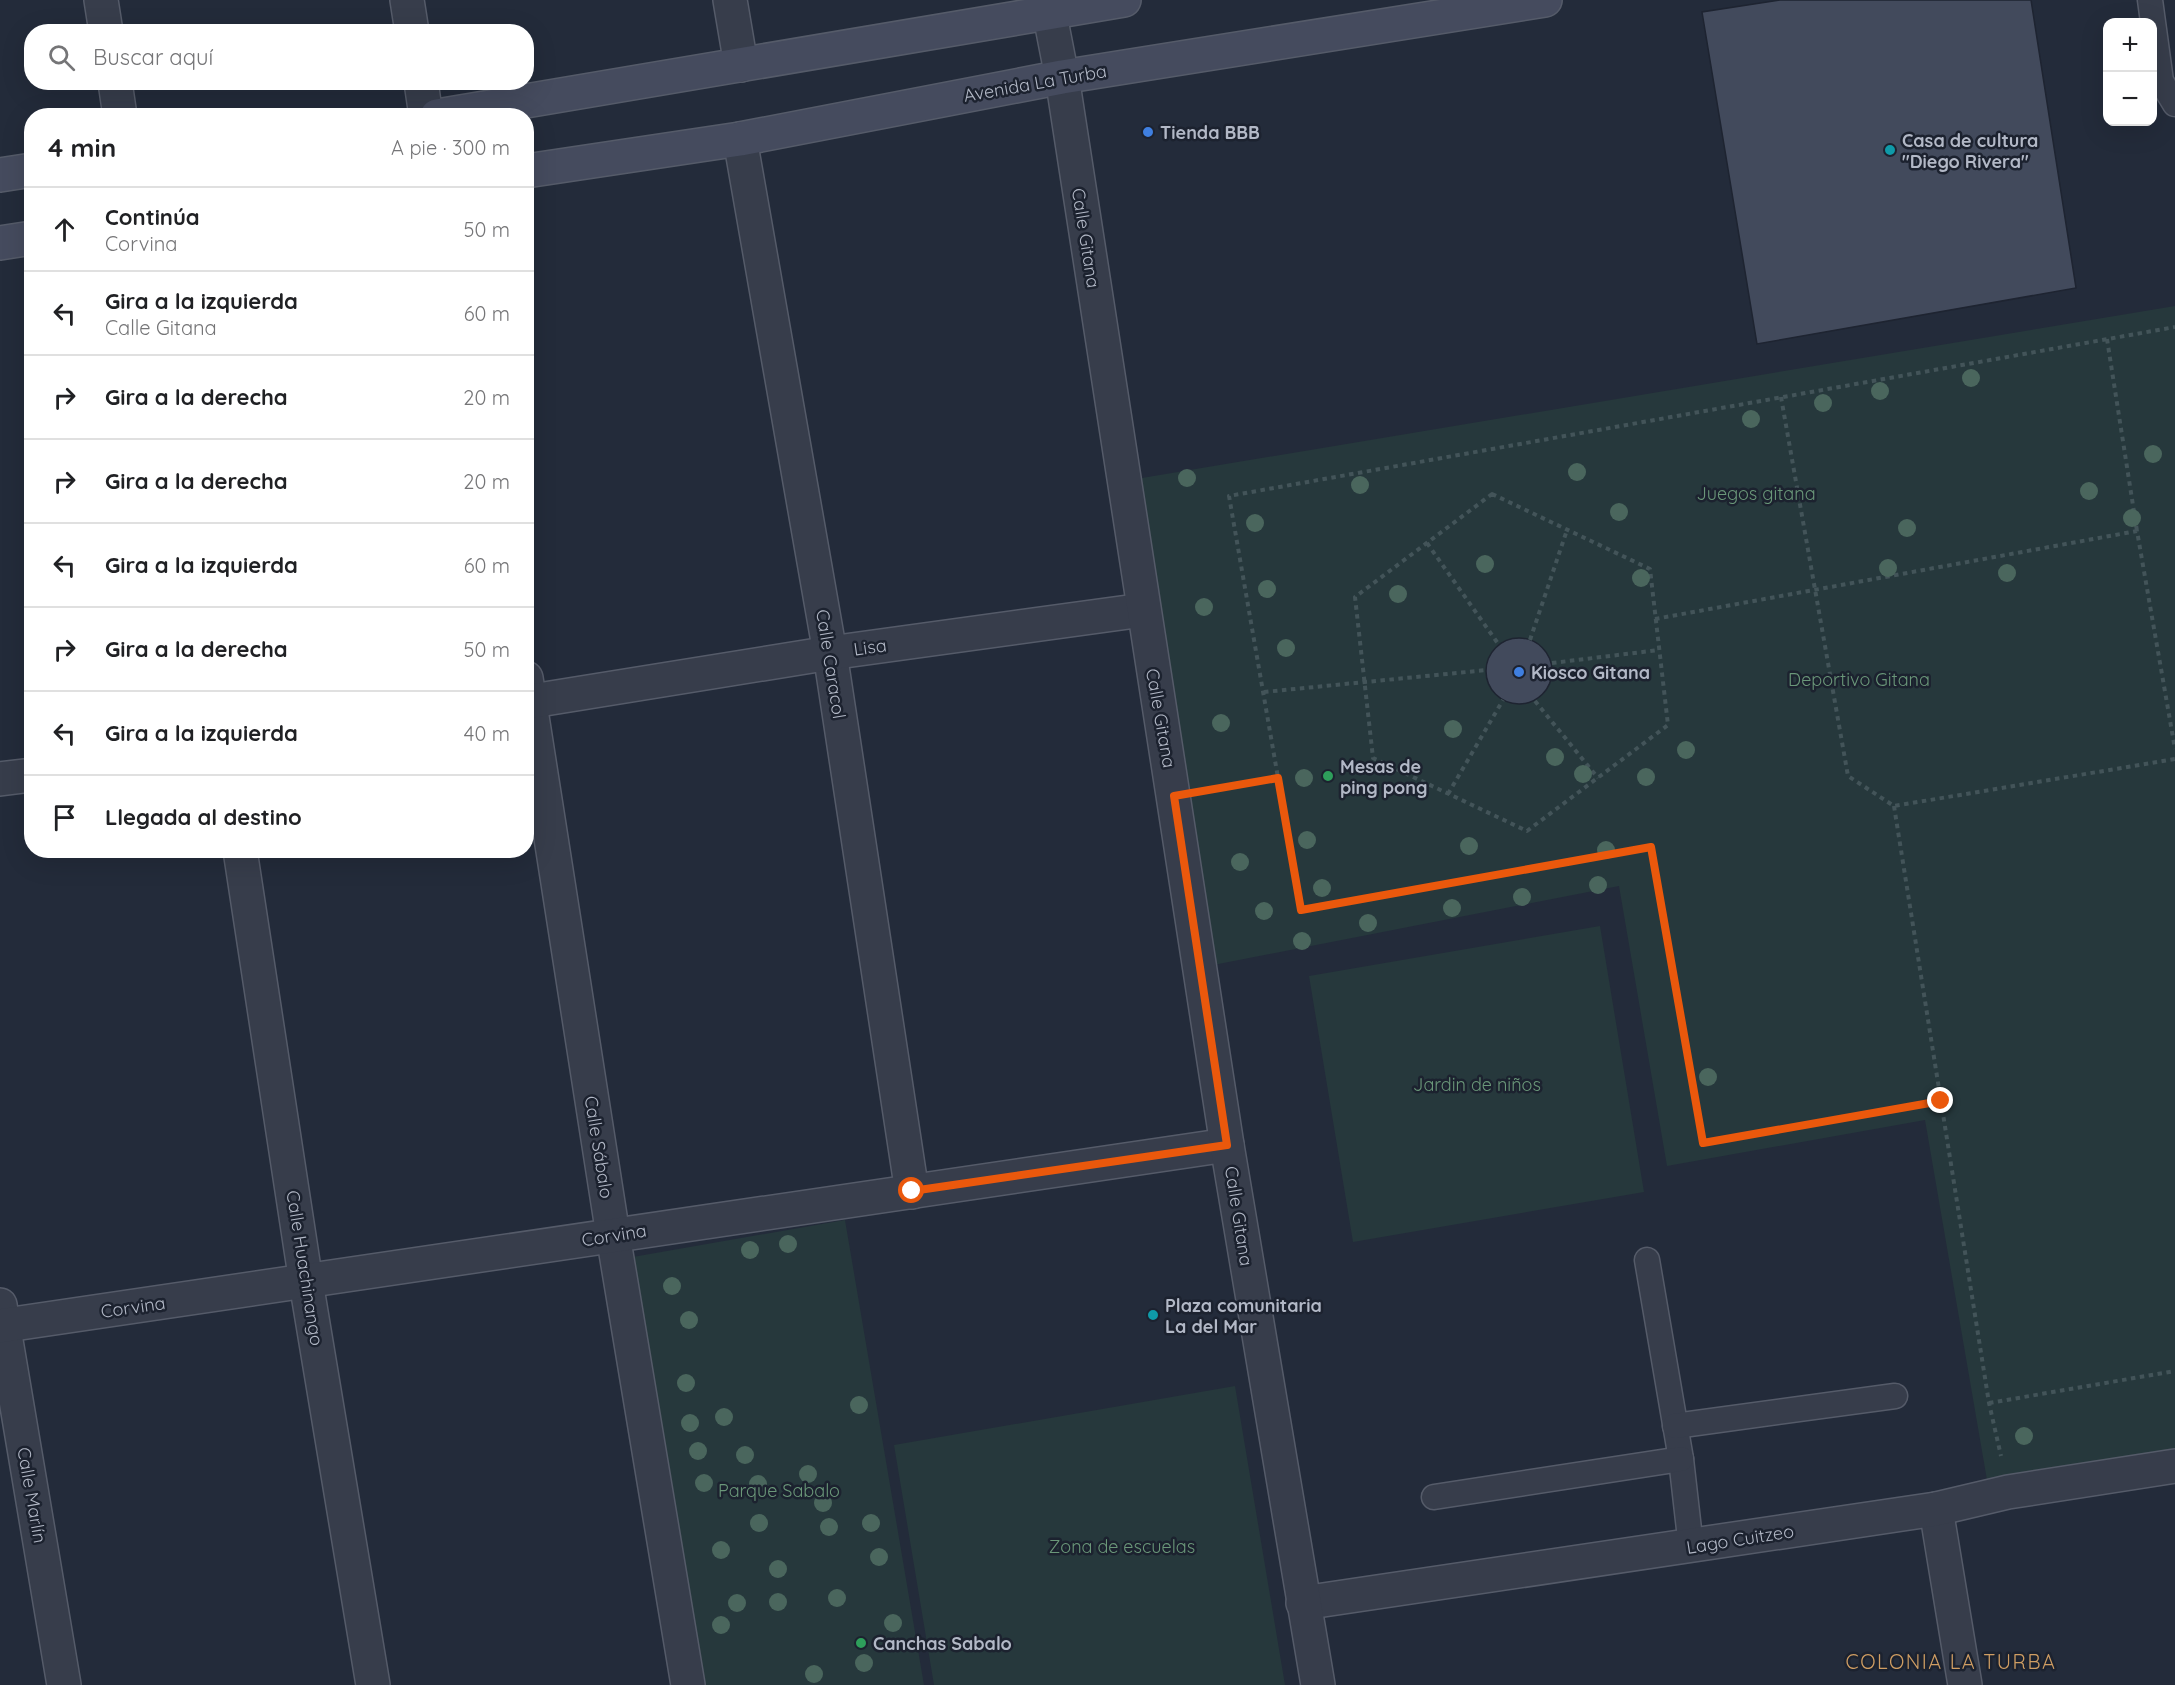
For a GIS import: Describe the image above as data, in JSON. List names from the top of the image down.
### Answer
{
  "streets": {
    "main road": ["Avenida La Turba"],
    "street": [
      "Calle Gitana",
      "Lisa",
      "Calle Caracol",
      "Calle Sábalo",
      "Corvina",
      "Calle Huachinango",
      "Calle Marlín",
      "Lago Cuitzeo"
    ]
  },
  "crossings": [
    ["Avenida La Turba", "Calle Gitana"],
    ["Avenida La Turba", "Calle Caracol"],
    ["Calle Gitana", "Lisa"],
    ["Calle Gitana", "Corvina"],
    ["Calle Gitana", "Lago Cuitzeo"],
    ["Lisa", "Calle Caracol"],
    ["Calle Caracol", "Corvina"],
    ["Calle Sábalo", "Corvina"],
    ["Corvina", "Calle Huachinango"],
    ["Corvina", "Calle Marlín"]
  ],
  "districts": ["COLONIA LA TURBA"],
  "parks": [
    "Juegos gitana",
    "Deportivo Gitana",
    "Jardin de niños",
    "Parque Sabalo",
    "Zona de escuelas"
  ],
  "places": [
    "Tienda BBB",
    "Casa de cultura \"Diego Rivera\"",
    "Kiosco Gitana",
    "Mesas de ping pong",
    "Plaza comunitaria La del Mar",
    "Canchas Sabalo"
  ],
  "page": {
    "map_buttons": ["+", "−"],
    "search": "Buscar aquí",
    "heading": ["4 min", "A pie · 300 m"],
    "list": [
      ["Continúa", "Corvina", "50 m"],
      ["Gira a la izquierda", "Calle Gitana", "60 m"],
      ["Gira a la derecha", "20 m"],
      ["Gira a la derecha", "20 m"],
      ["Gira a la izquierda", "60 m"],
      ["Gira a la derecha", "50 m"],
      ["Gira a la izquierda", "40 m"],
      "Llegada al destino"
    ]
  }
}
